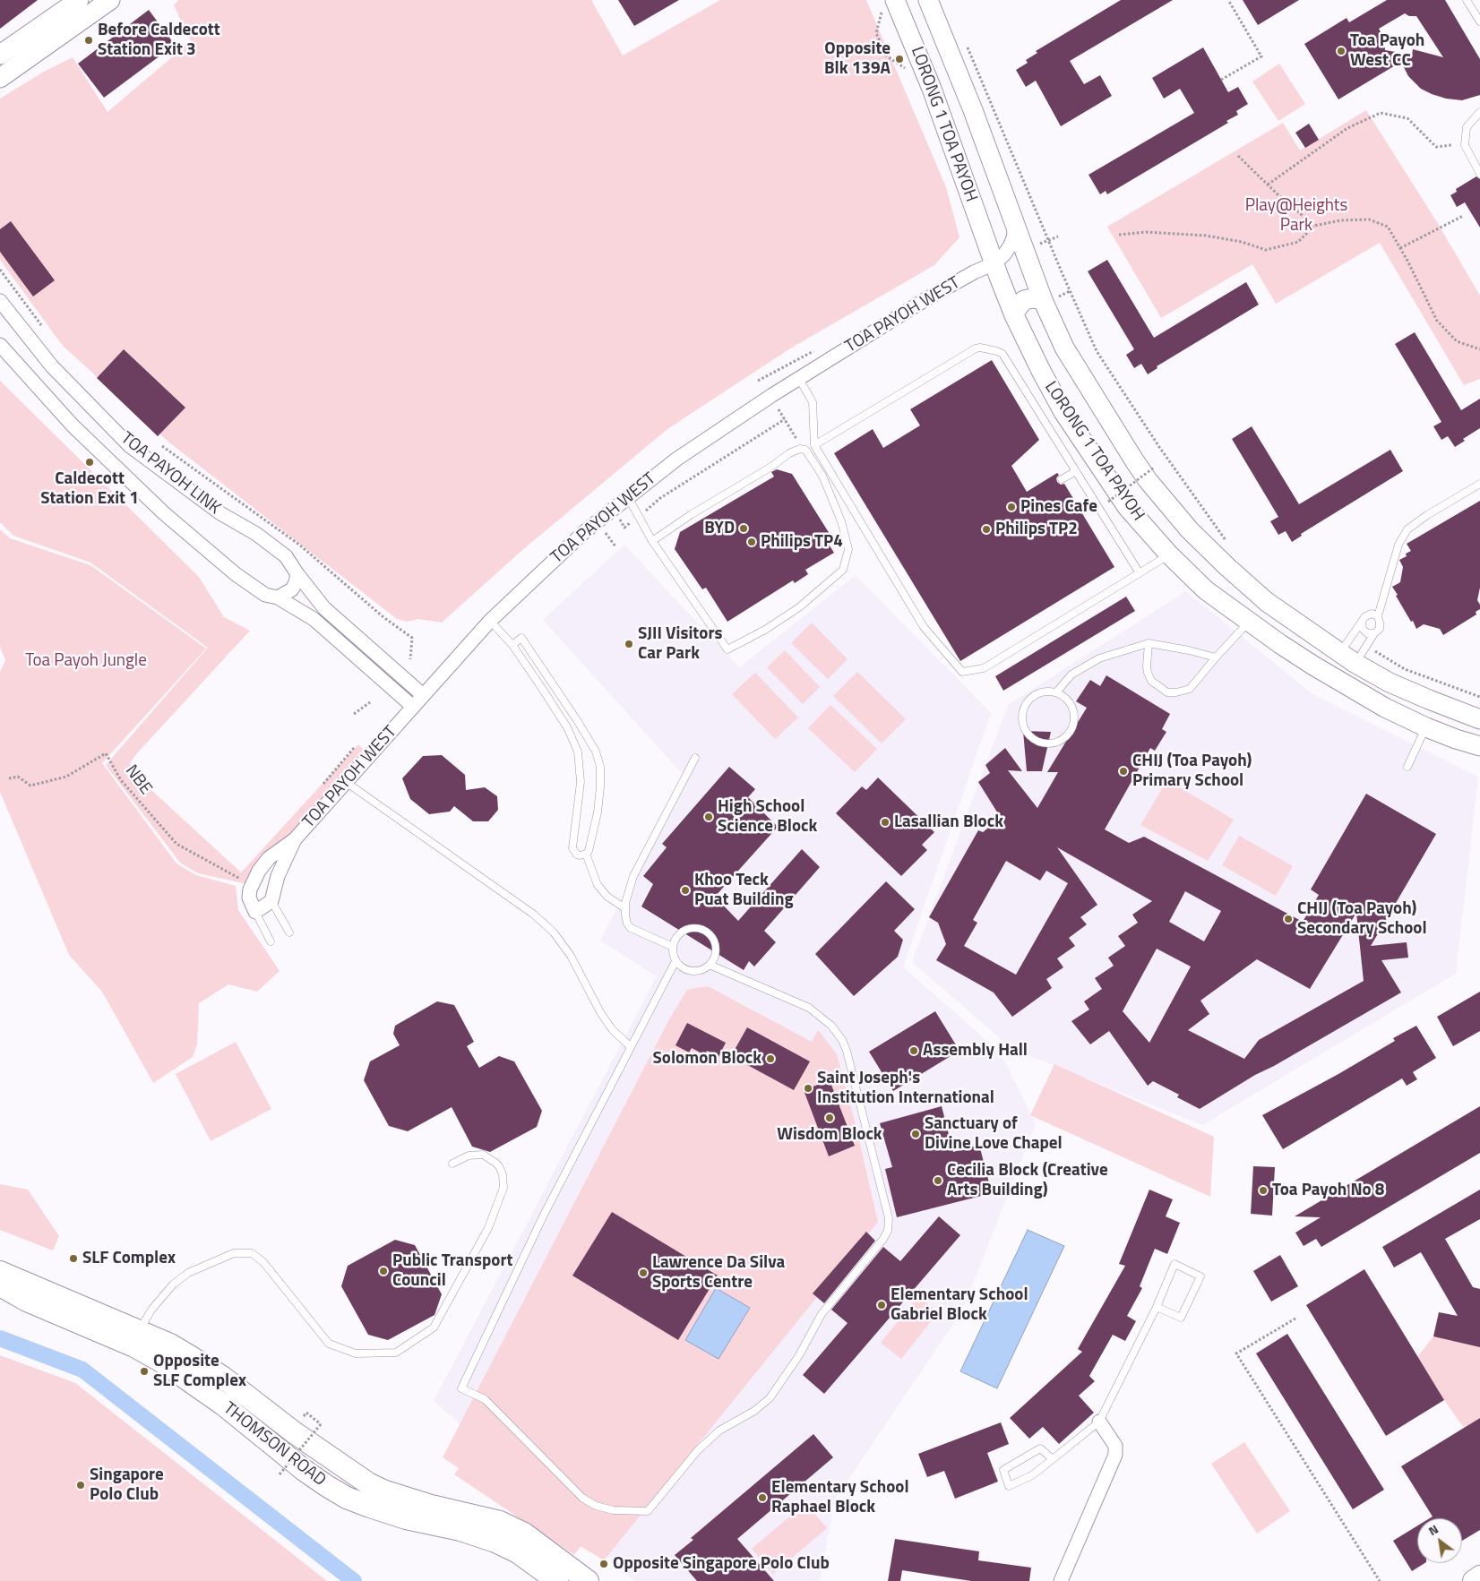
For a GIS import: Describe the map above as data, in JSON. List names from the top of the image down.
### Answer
{
  "streets": {
    "main road": ["LORONG 1 TOA PAYOH", "THOMSON ROAD"],
    "street": ["TOA PAYOH WEST", "TOA PAYOH LINK"],
    "path": ["NBE"]
  },
  "crossings": [
    ["LORONG 1 TOA PAYOH", "TOA PAYOH WEST"],
    ["TOA PAYOH WEST", "TOA PAYOH LINK"]
  ],
  "parks": ["Play@Heights Park", "Toa Payoh Jungle"],
  "places": [
    "Before Caldecott Station Exit 3",
    "Toa Payoh West CC",
    "Opposite Blk 139A",
    "Caldecott Station Exit 1",
    "Pines Cafe",
    "BYD",
    "Philips TP2",
    "Philips TP4",
    "SJII Visitors Car Park",
    "CHIJ (Toa Payoh) Primary School",
    "High School Science Block",
    "Lasallian Block",
    "Khoo Teck Puat Building",
    "CHIJ (Toa Payoh) Secondary School",
    "Assembly Hall",
    "Solomon Block",
    "Saint Joseph's Institution International",
    "Wisdom Block",
    "Sanctuary of Divine Love Chapel",
    "Cecilia Block (Creative Arts Building)",
    "Toa Payoh No 8",
    "SLF Complex",
    "Public Transport Council",
    "Lawrence Da Silva Sports Centre",
    "Elementary School Gabriel Block",
    "Opposite SLF Complex",
    "Singapore Polo Club",
    "Elementary School Raphael Block",
    "Opposite Singapore Polo Club"
  ],
  "north": "top left"
}
